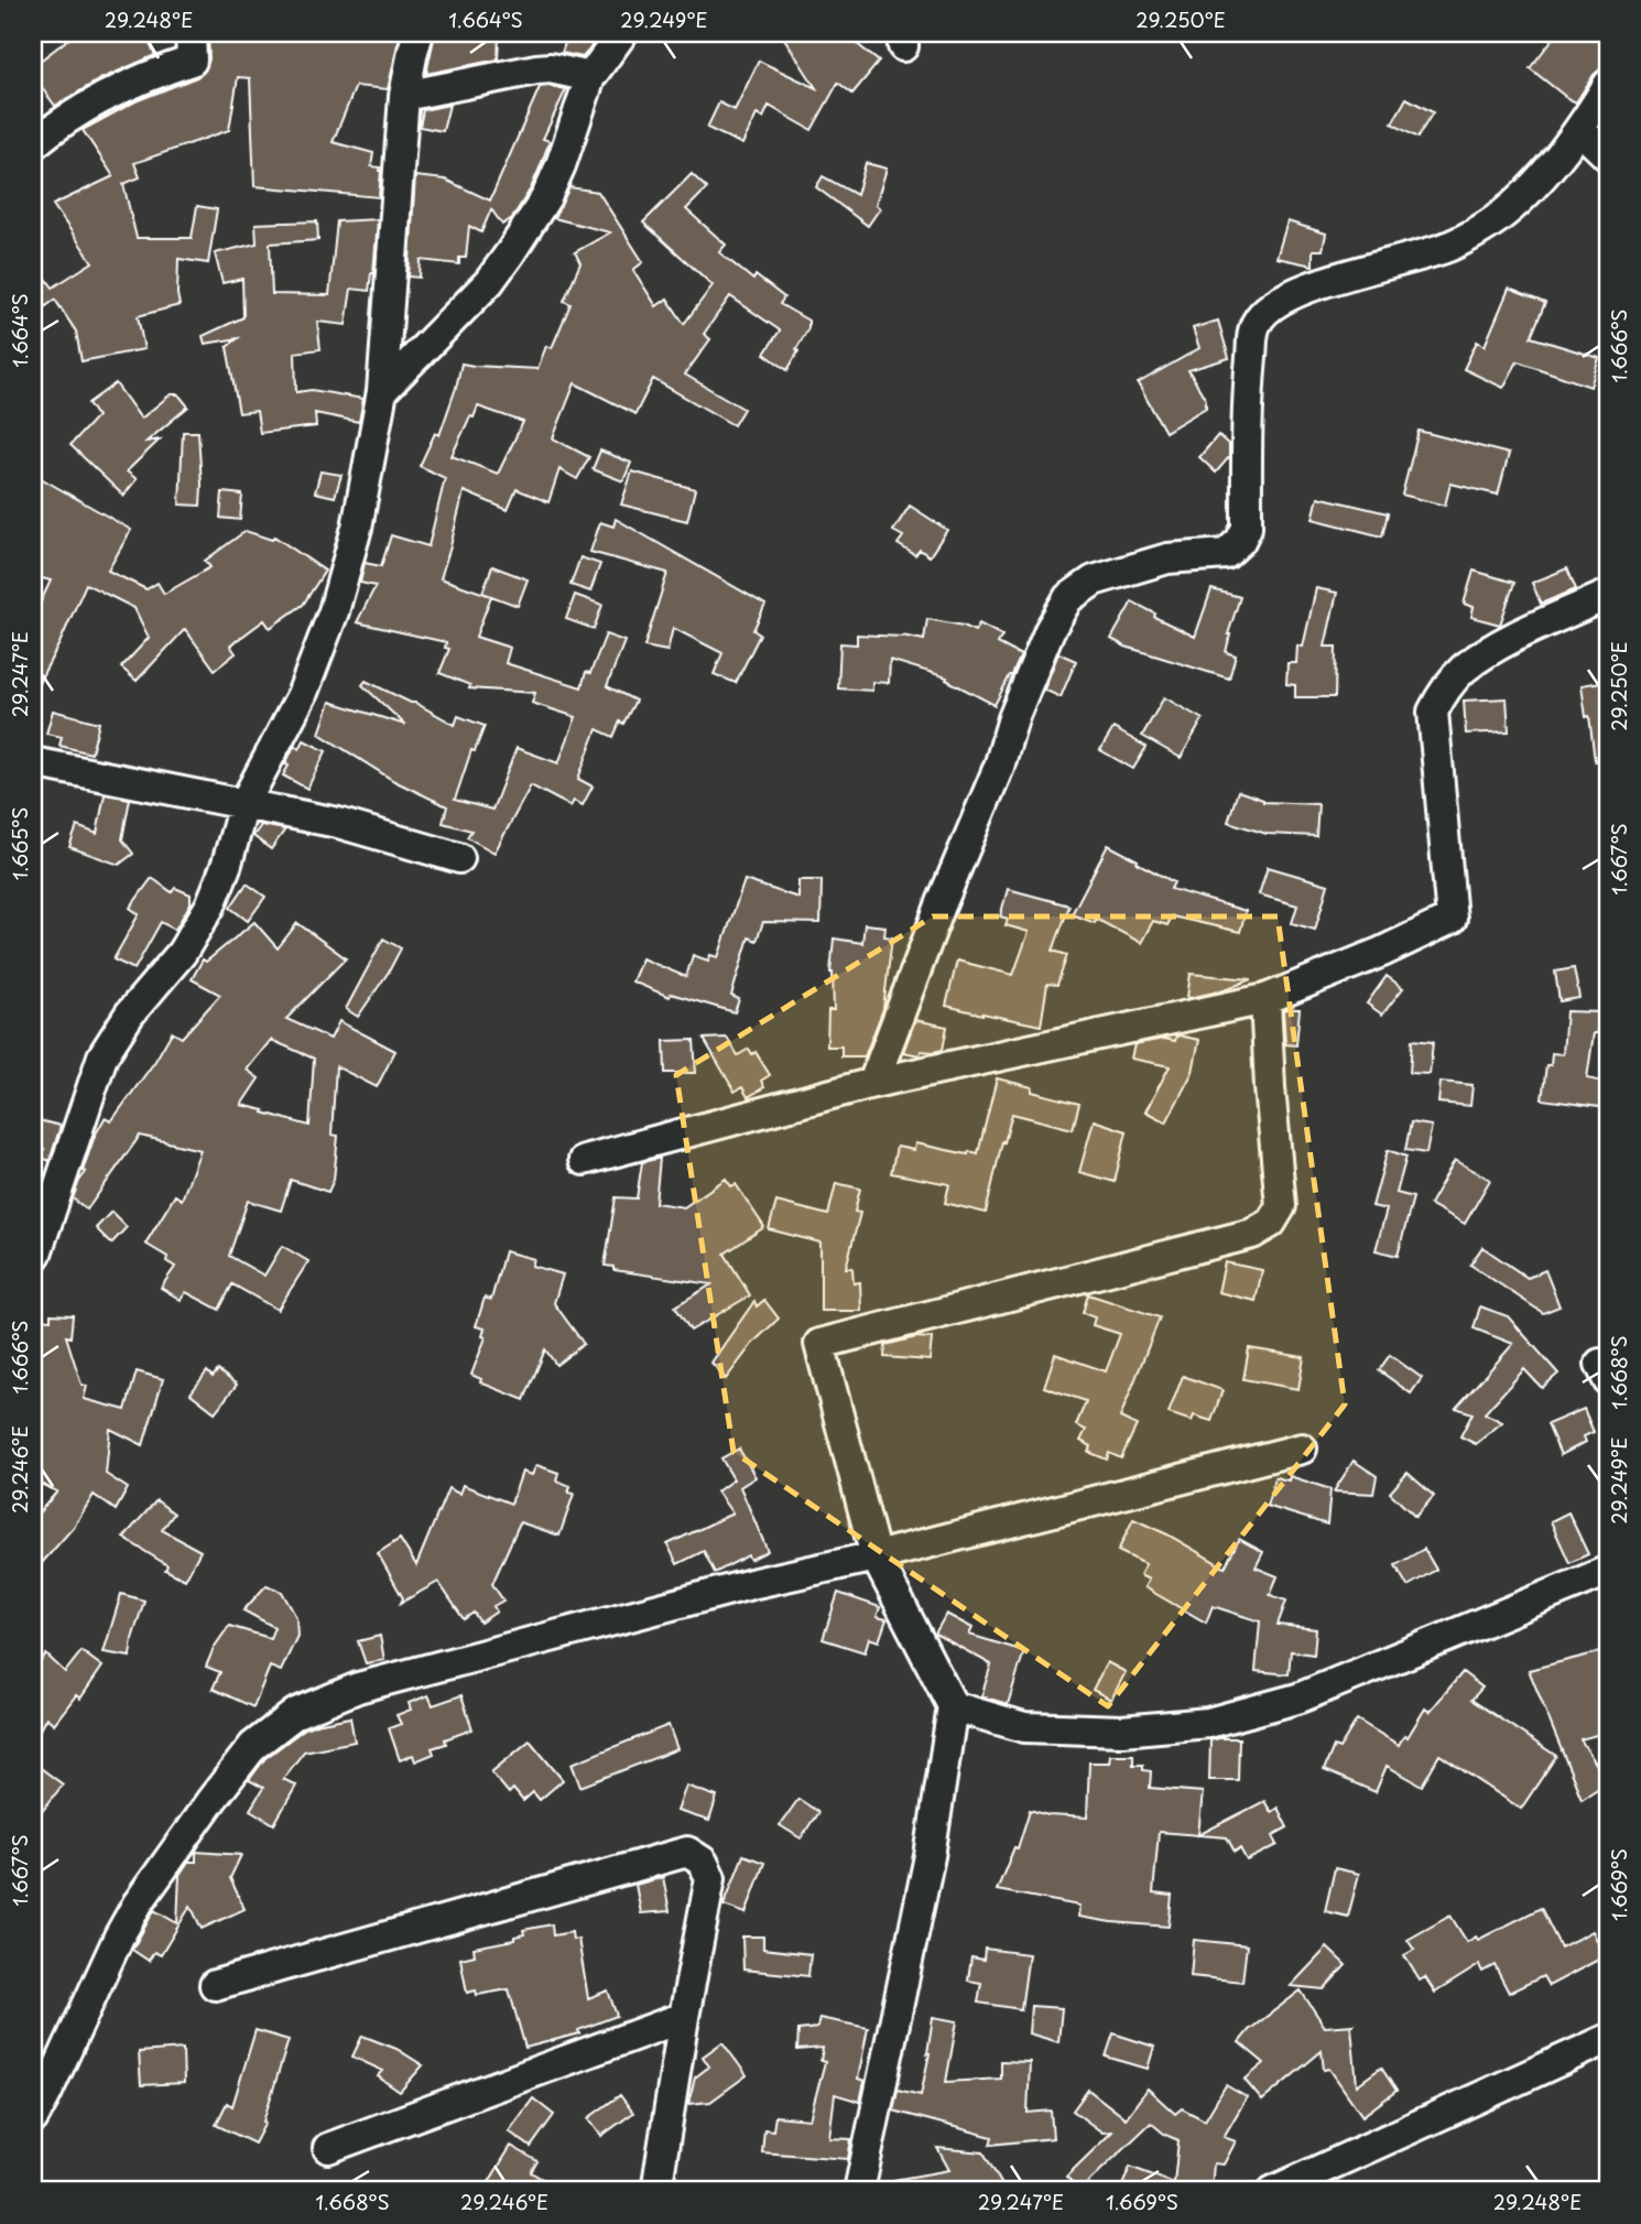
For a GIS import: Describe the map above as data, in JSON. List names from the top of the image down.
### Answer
{
  "coordinates": [
    "29.248°E",
    "1.664°S",
    "29.249°E",
    "29.250°E",
    "1.666°S",
    "29.247°E",
    "1.665°S",
    "1.667°S",
    "1.668°S",
    "29.246°E",
    "1.669°S"
  ]
}
